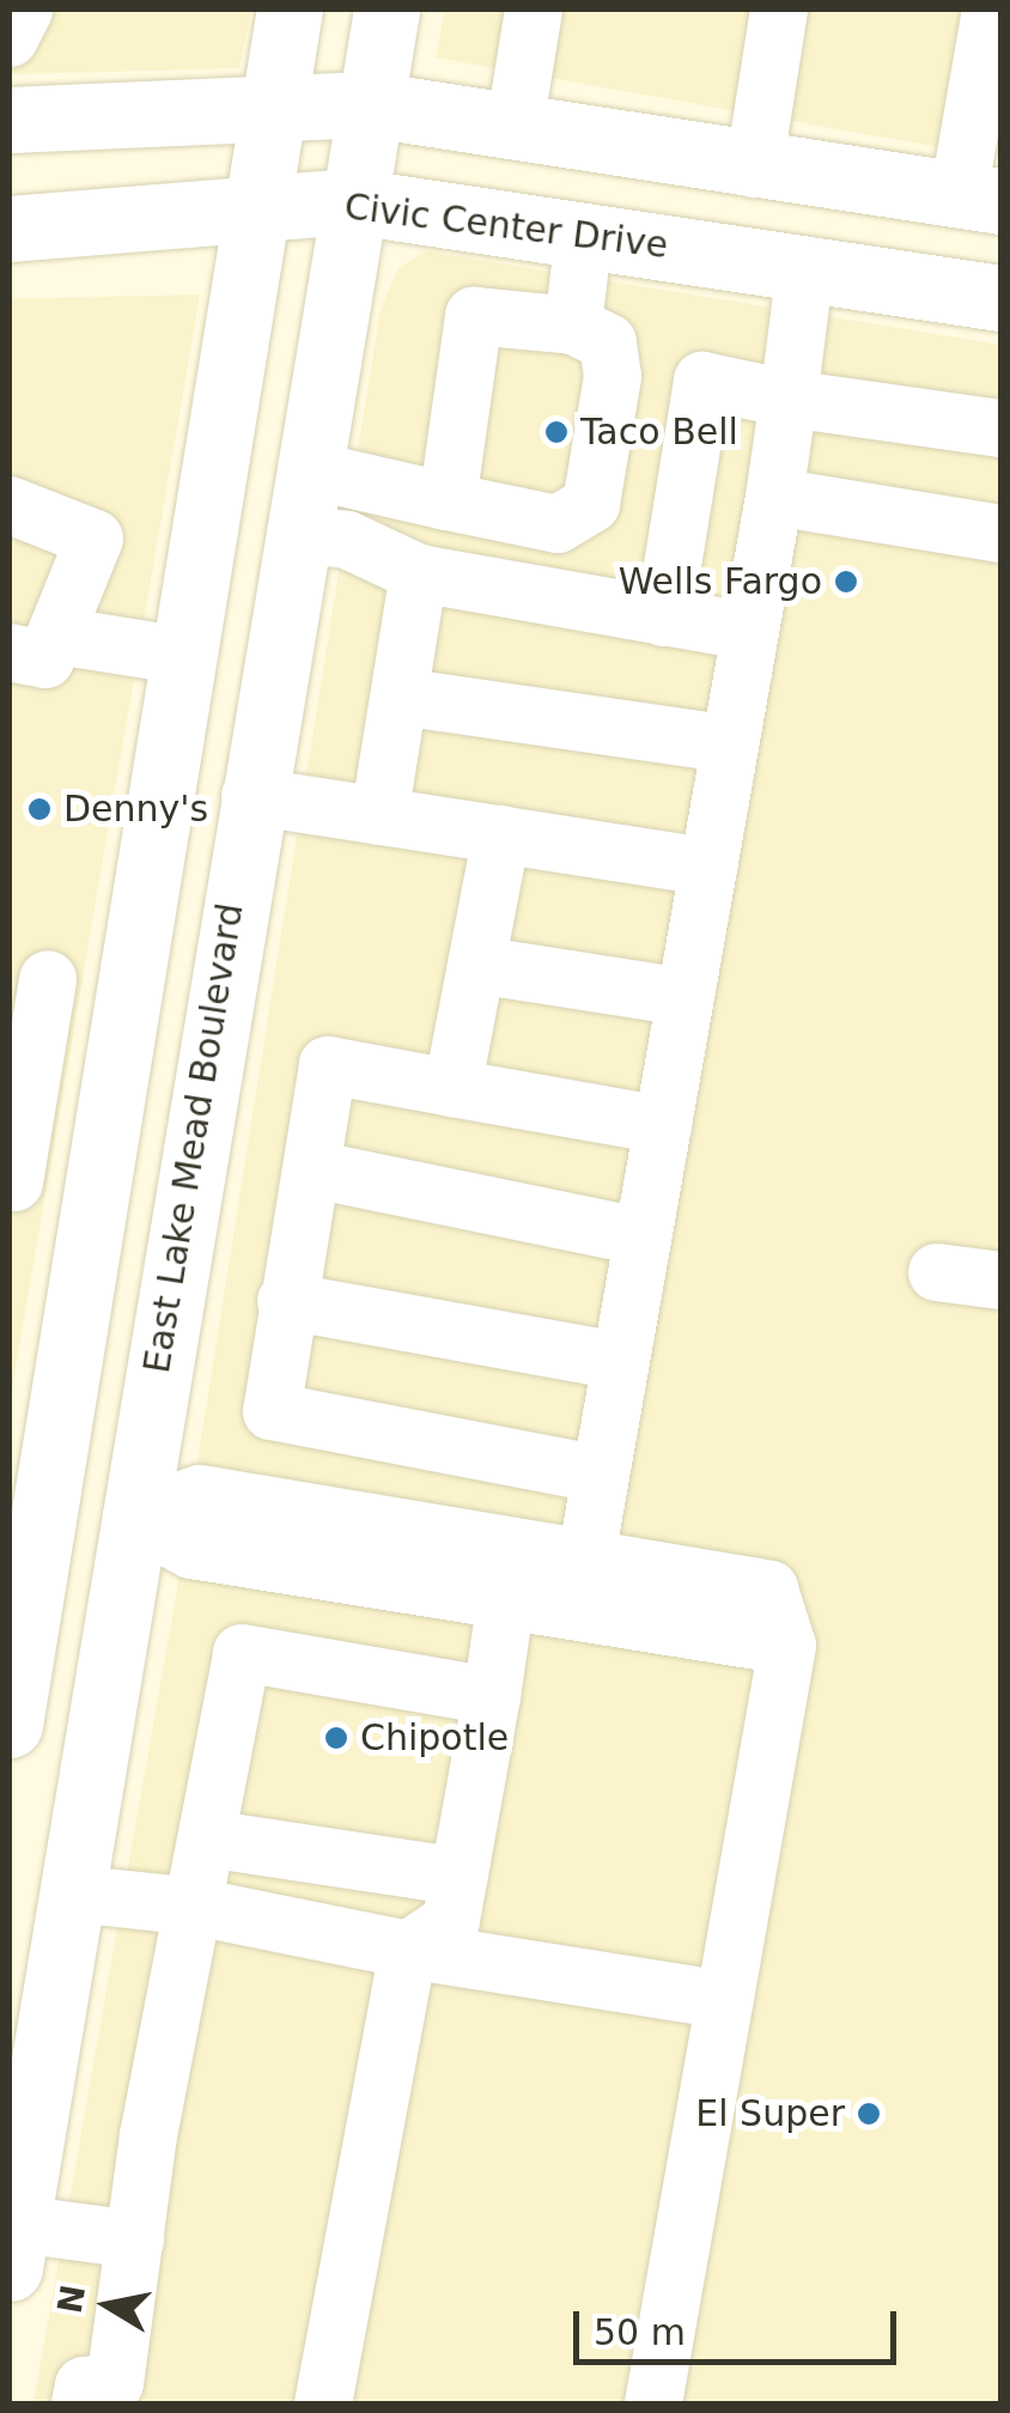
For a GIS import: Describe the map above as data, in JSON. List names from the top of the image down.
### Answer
{
  "streets": {
    "main road": ["Civic Center Drive", "East Lake Mead Boulevard"]
  },
  "crossings": [
    ["Civic Center Drive", "East Lake Mead Boulevard"]
  ],
  "places": [
    "Taco Bell",
    "Wells Fargo",
    "Denny's",
    "Chipotle",
    "El Super"
  ],
  "scale_bar": "50 m",
  "north": "left"
}
